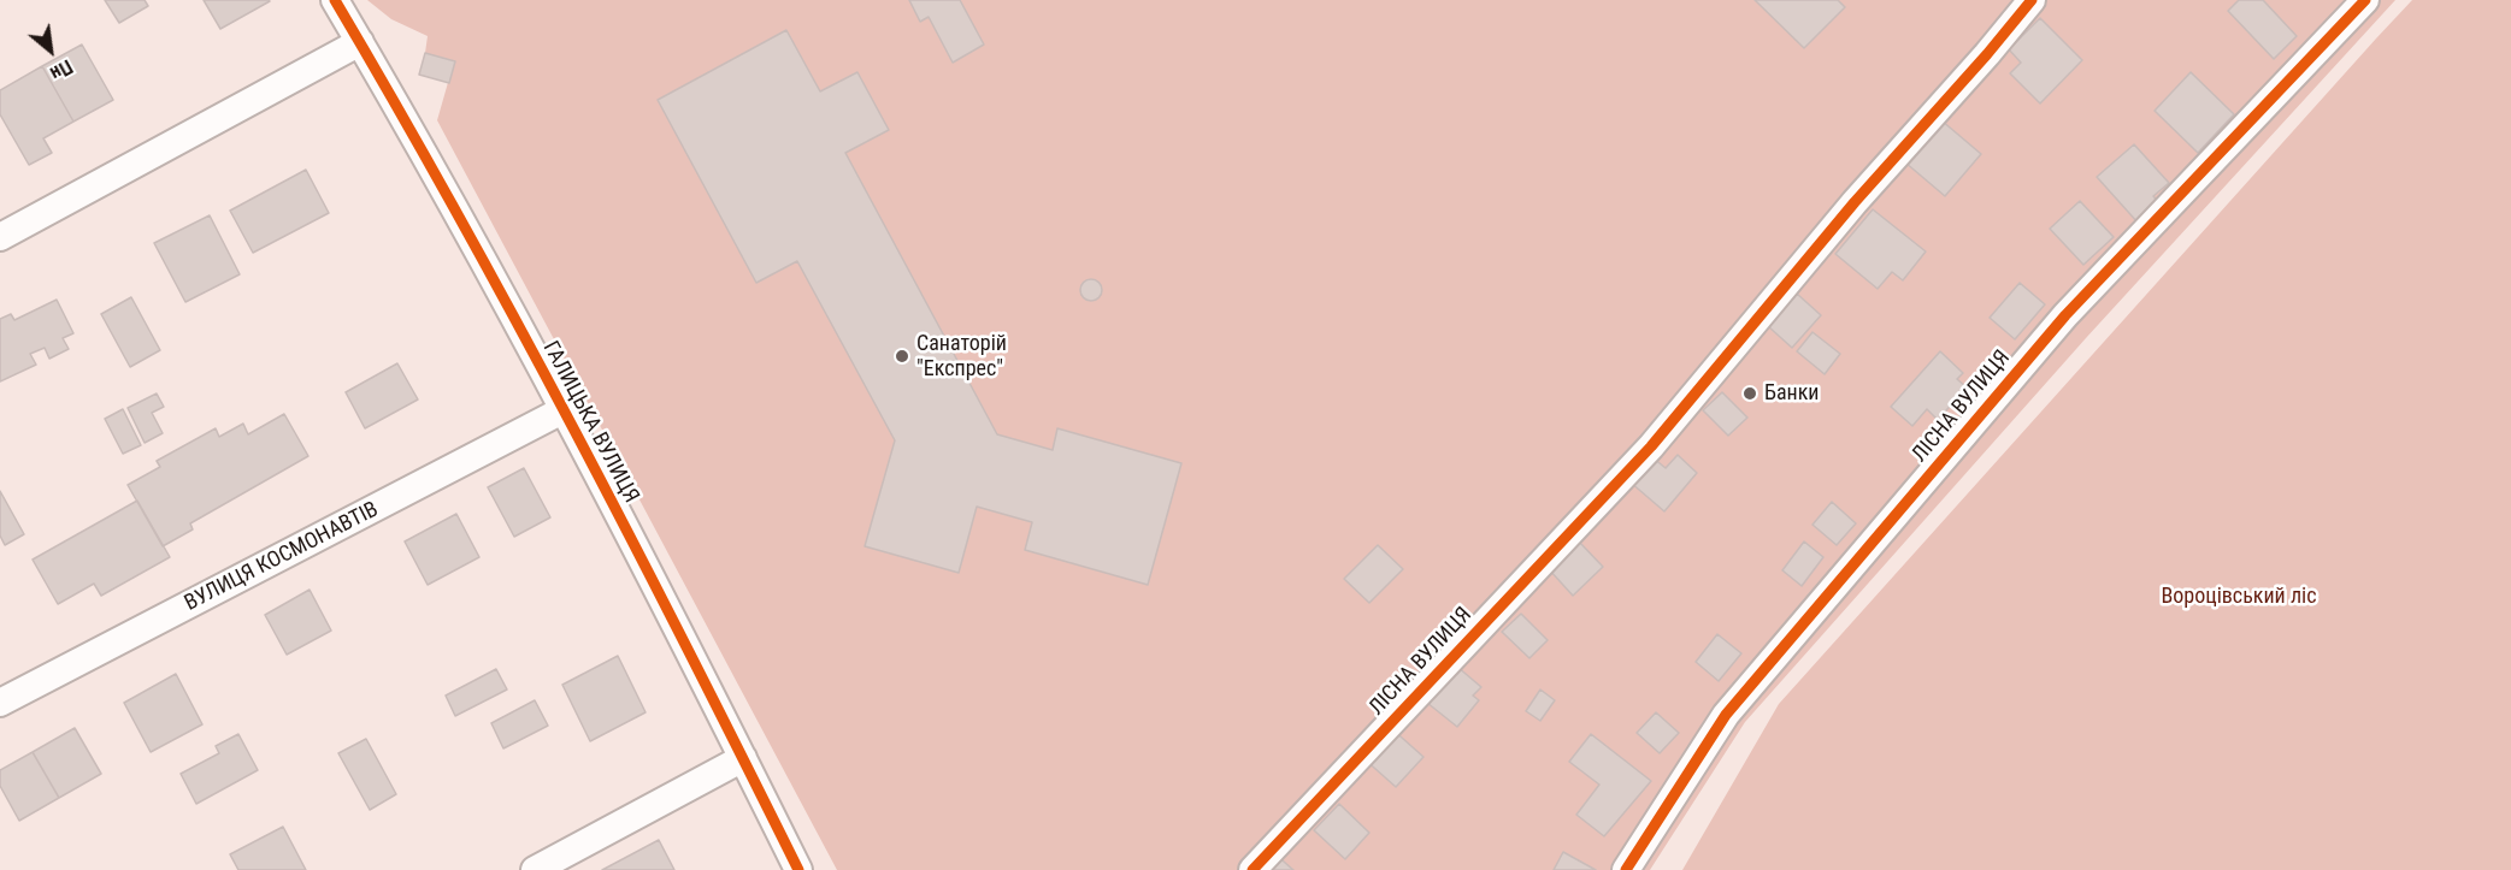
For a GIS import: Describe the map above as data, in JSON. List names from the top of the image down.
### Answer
{
  "streets": {
    "street": ["ЛІСНА ВУЛИЦЯ", "ГАЛИЦЬКА ВУЛИЦЯ", "ВУЛИЦЯ КОСМОНАВТІВ"]
  },
  "crossings": [
    ["ГАЛИЦЬКА ВУЛИЦЯ", "ВУЛИЦЯ КОСМОНАВТІВ"]
  ],
  "parks": ["Вороцівський ліс"],
  "places": ["Санаторій \"Експрес\"", "Банки"],
  "north": "bottom right"
}
